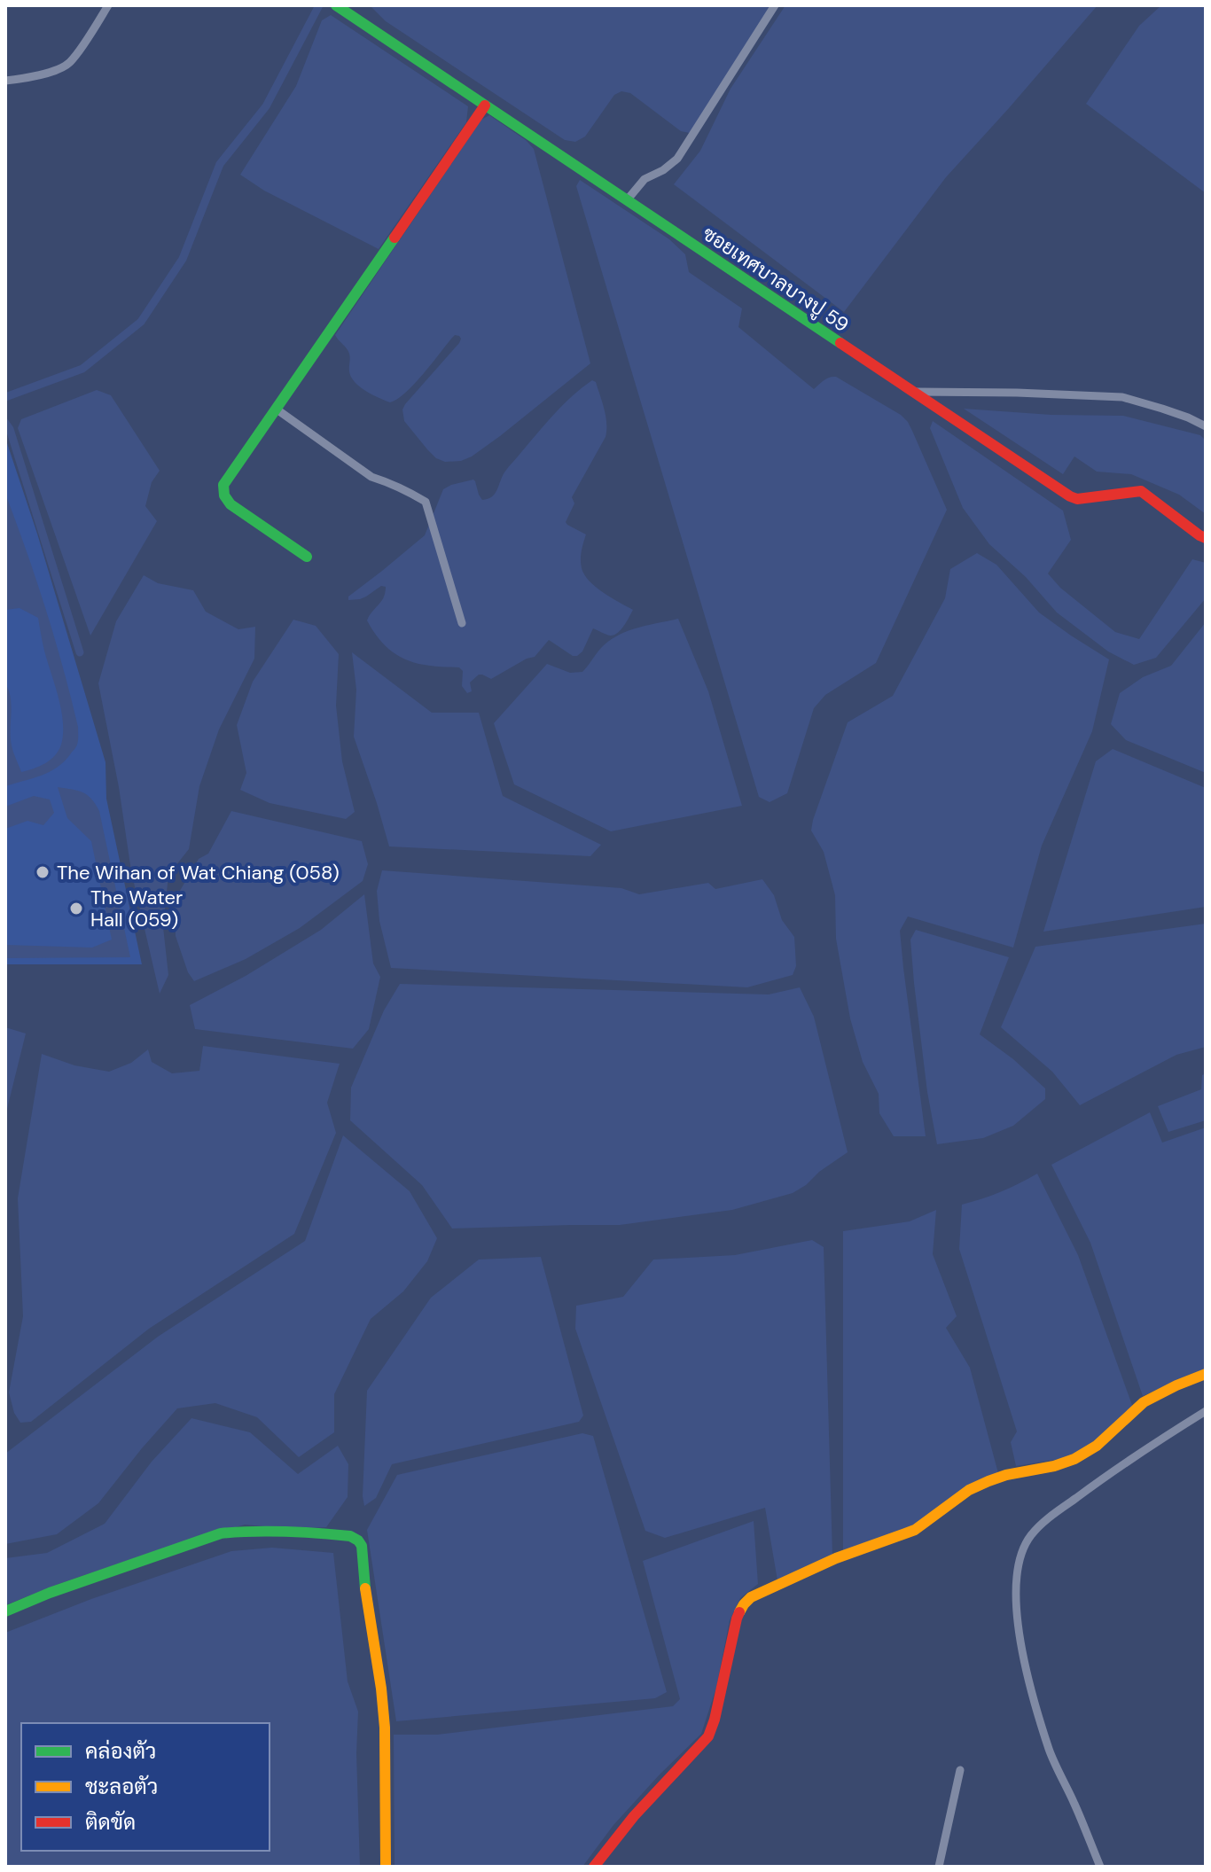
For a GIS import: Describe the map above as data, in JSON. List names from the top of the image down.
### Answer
{
  "streets": {
    "street": ["ซอยเทศบาลบางปู 59"]
  },
  "places": ["The Wihan of Wat Chiang (058)", "The Water Hall (059)"],
  "legend": ["คล่องตัว", "ชะลอตัว", "ติดขัด"]
}
